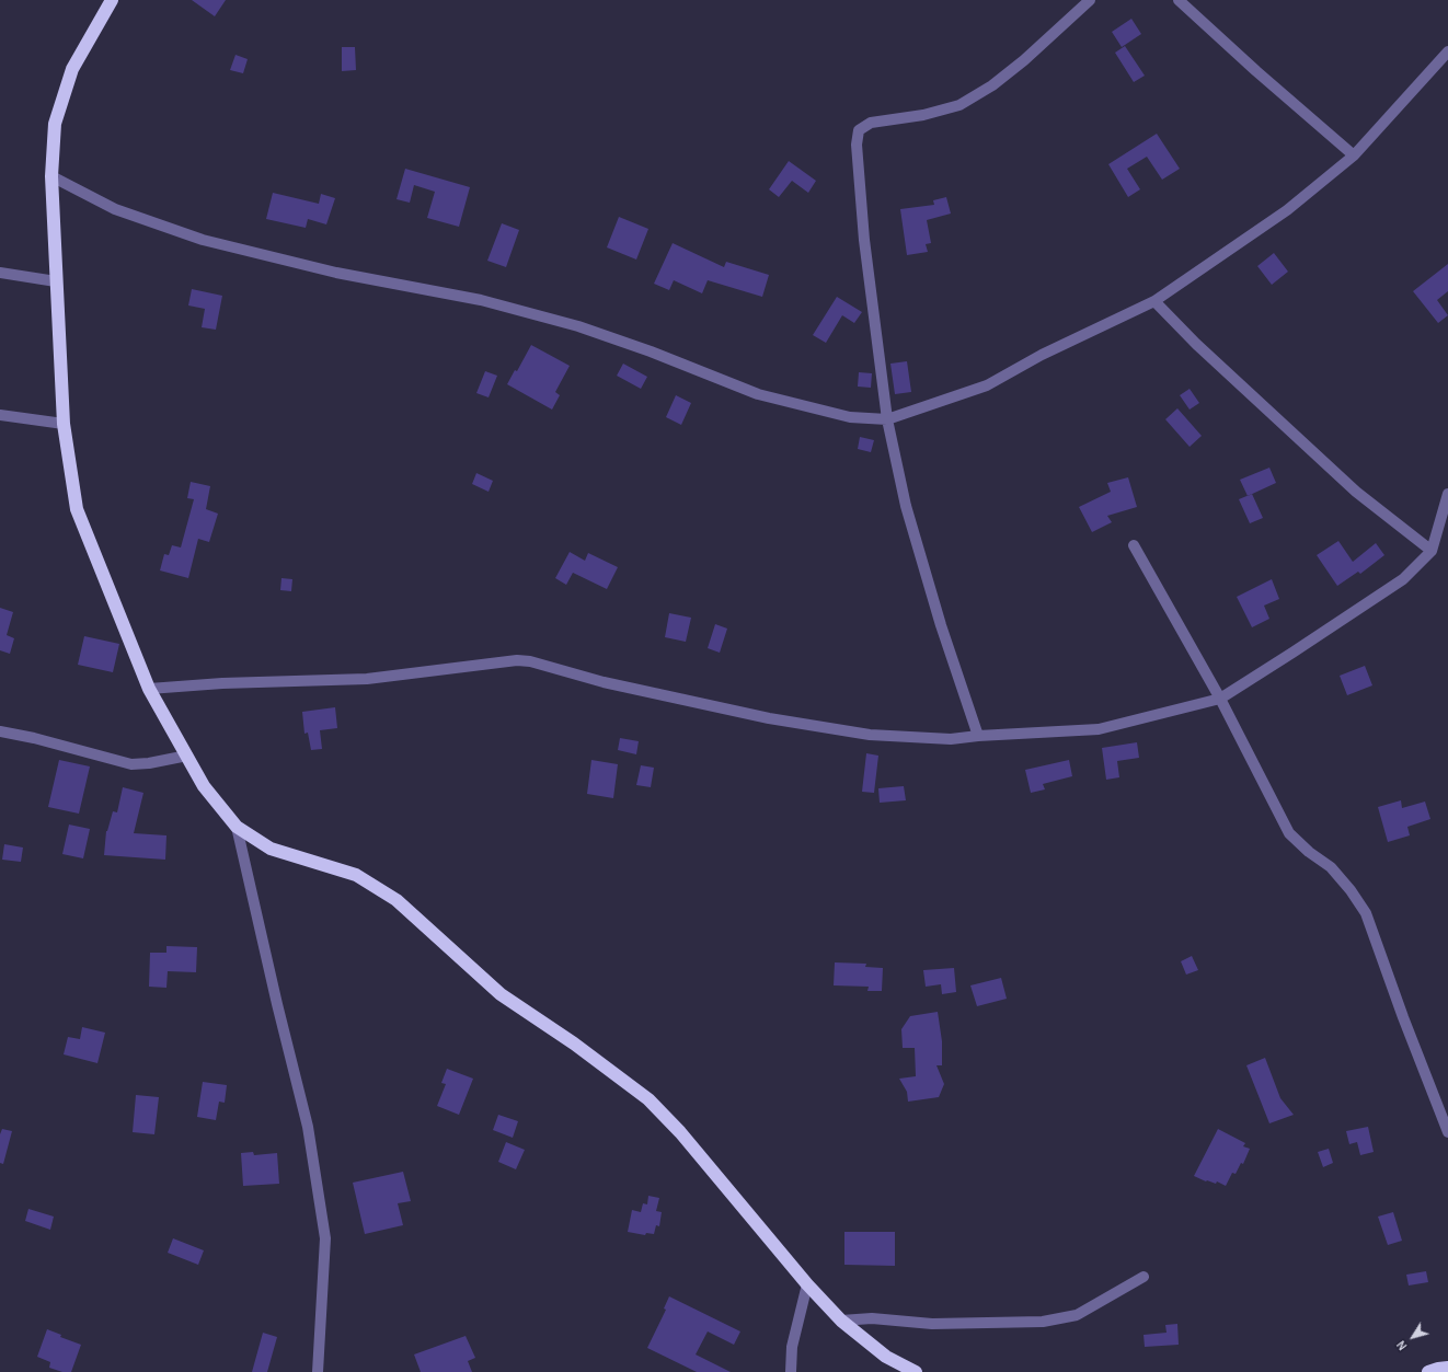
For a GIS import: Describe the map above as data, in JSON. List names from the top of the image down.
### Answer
{
  "north": "bottom left"
}
